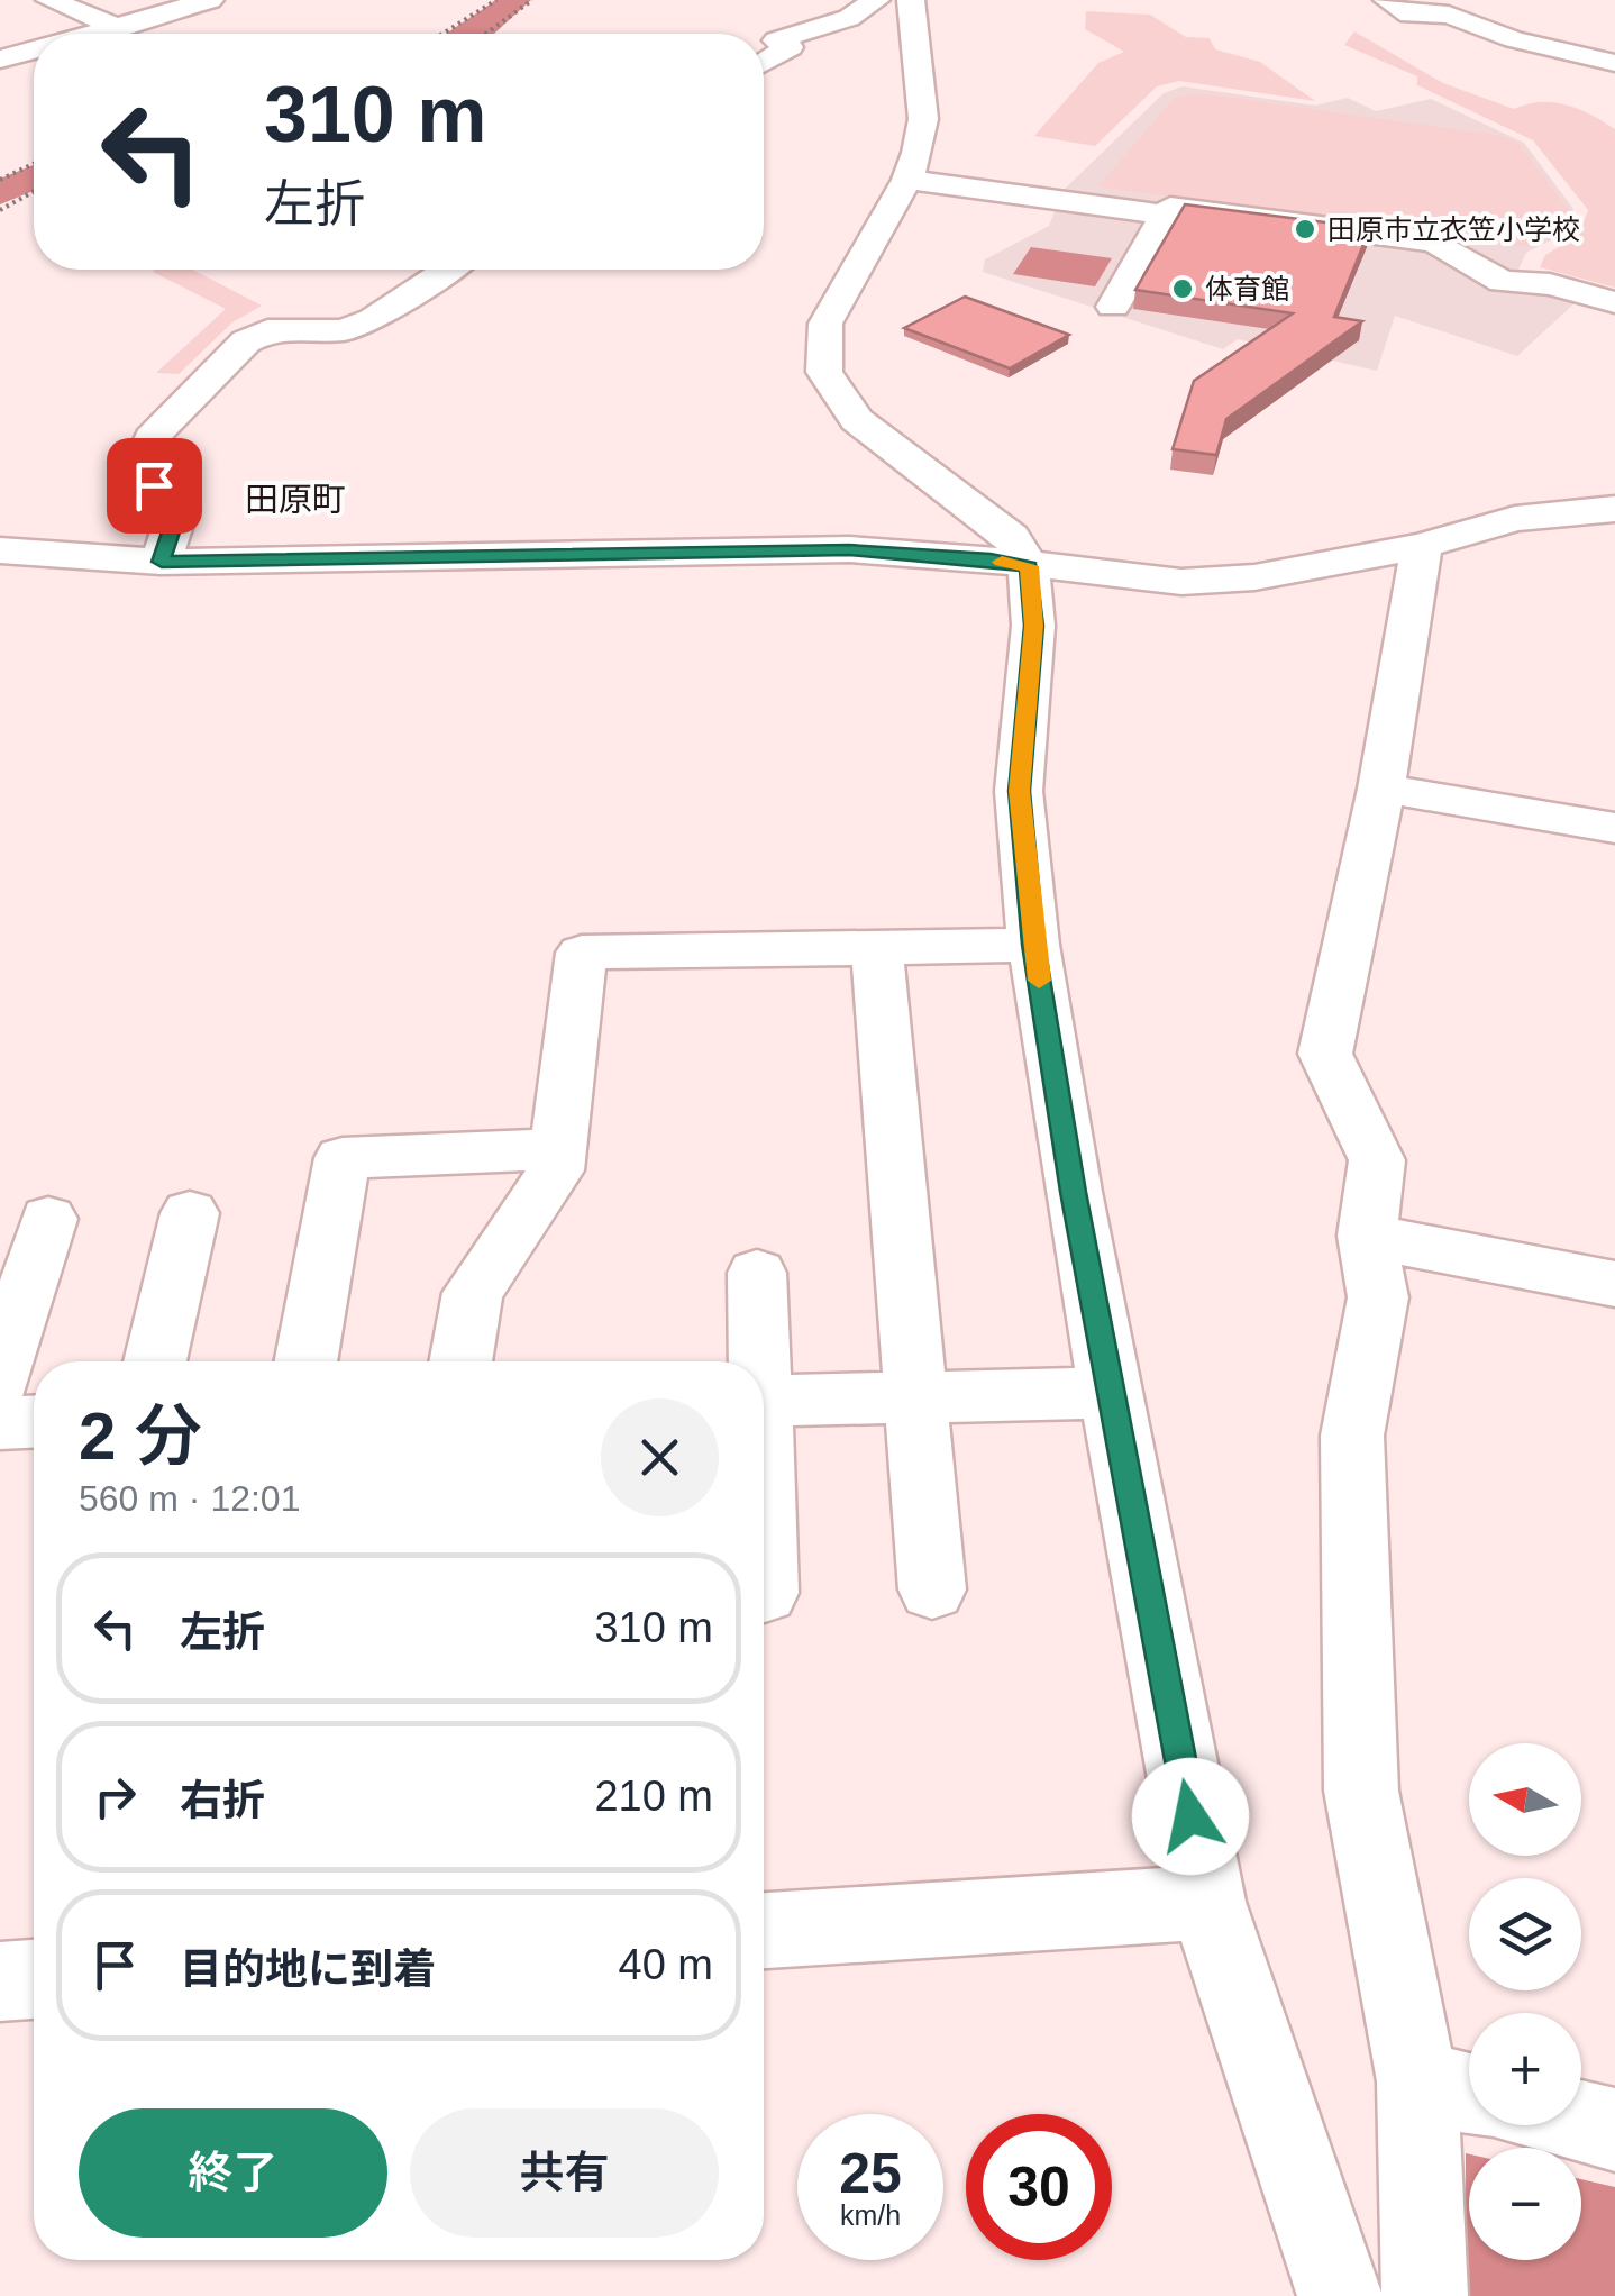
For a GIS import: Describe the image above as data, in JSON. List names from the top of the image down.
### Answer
{
  "districts": ["田原町"],
  "places": ["田原市立衣笠小学校", "体育館"],
  "north": "left",
  "page": {
    "turn": ["310 m", "左折"],
    "heading": ["2 分", "560 m · 12:01"],
    "list": [
      {
        "name": "左折",
        "value": "310 m"
      },
      {
        "name": "右折",
        "value": "210 m"
      },
      {
        "name": "目的地に到着",
        "value": "40 m"
      }
    ],
    "map_buttons": ["+", "−"],
    "buttons": ["終了", "共有"],
    "speed": "25 km/h",
    "limit": "30"
  }
}
